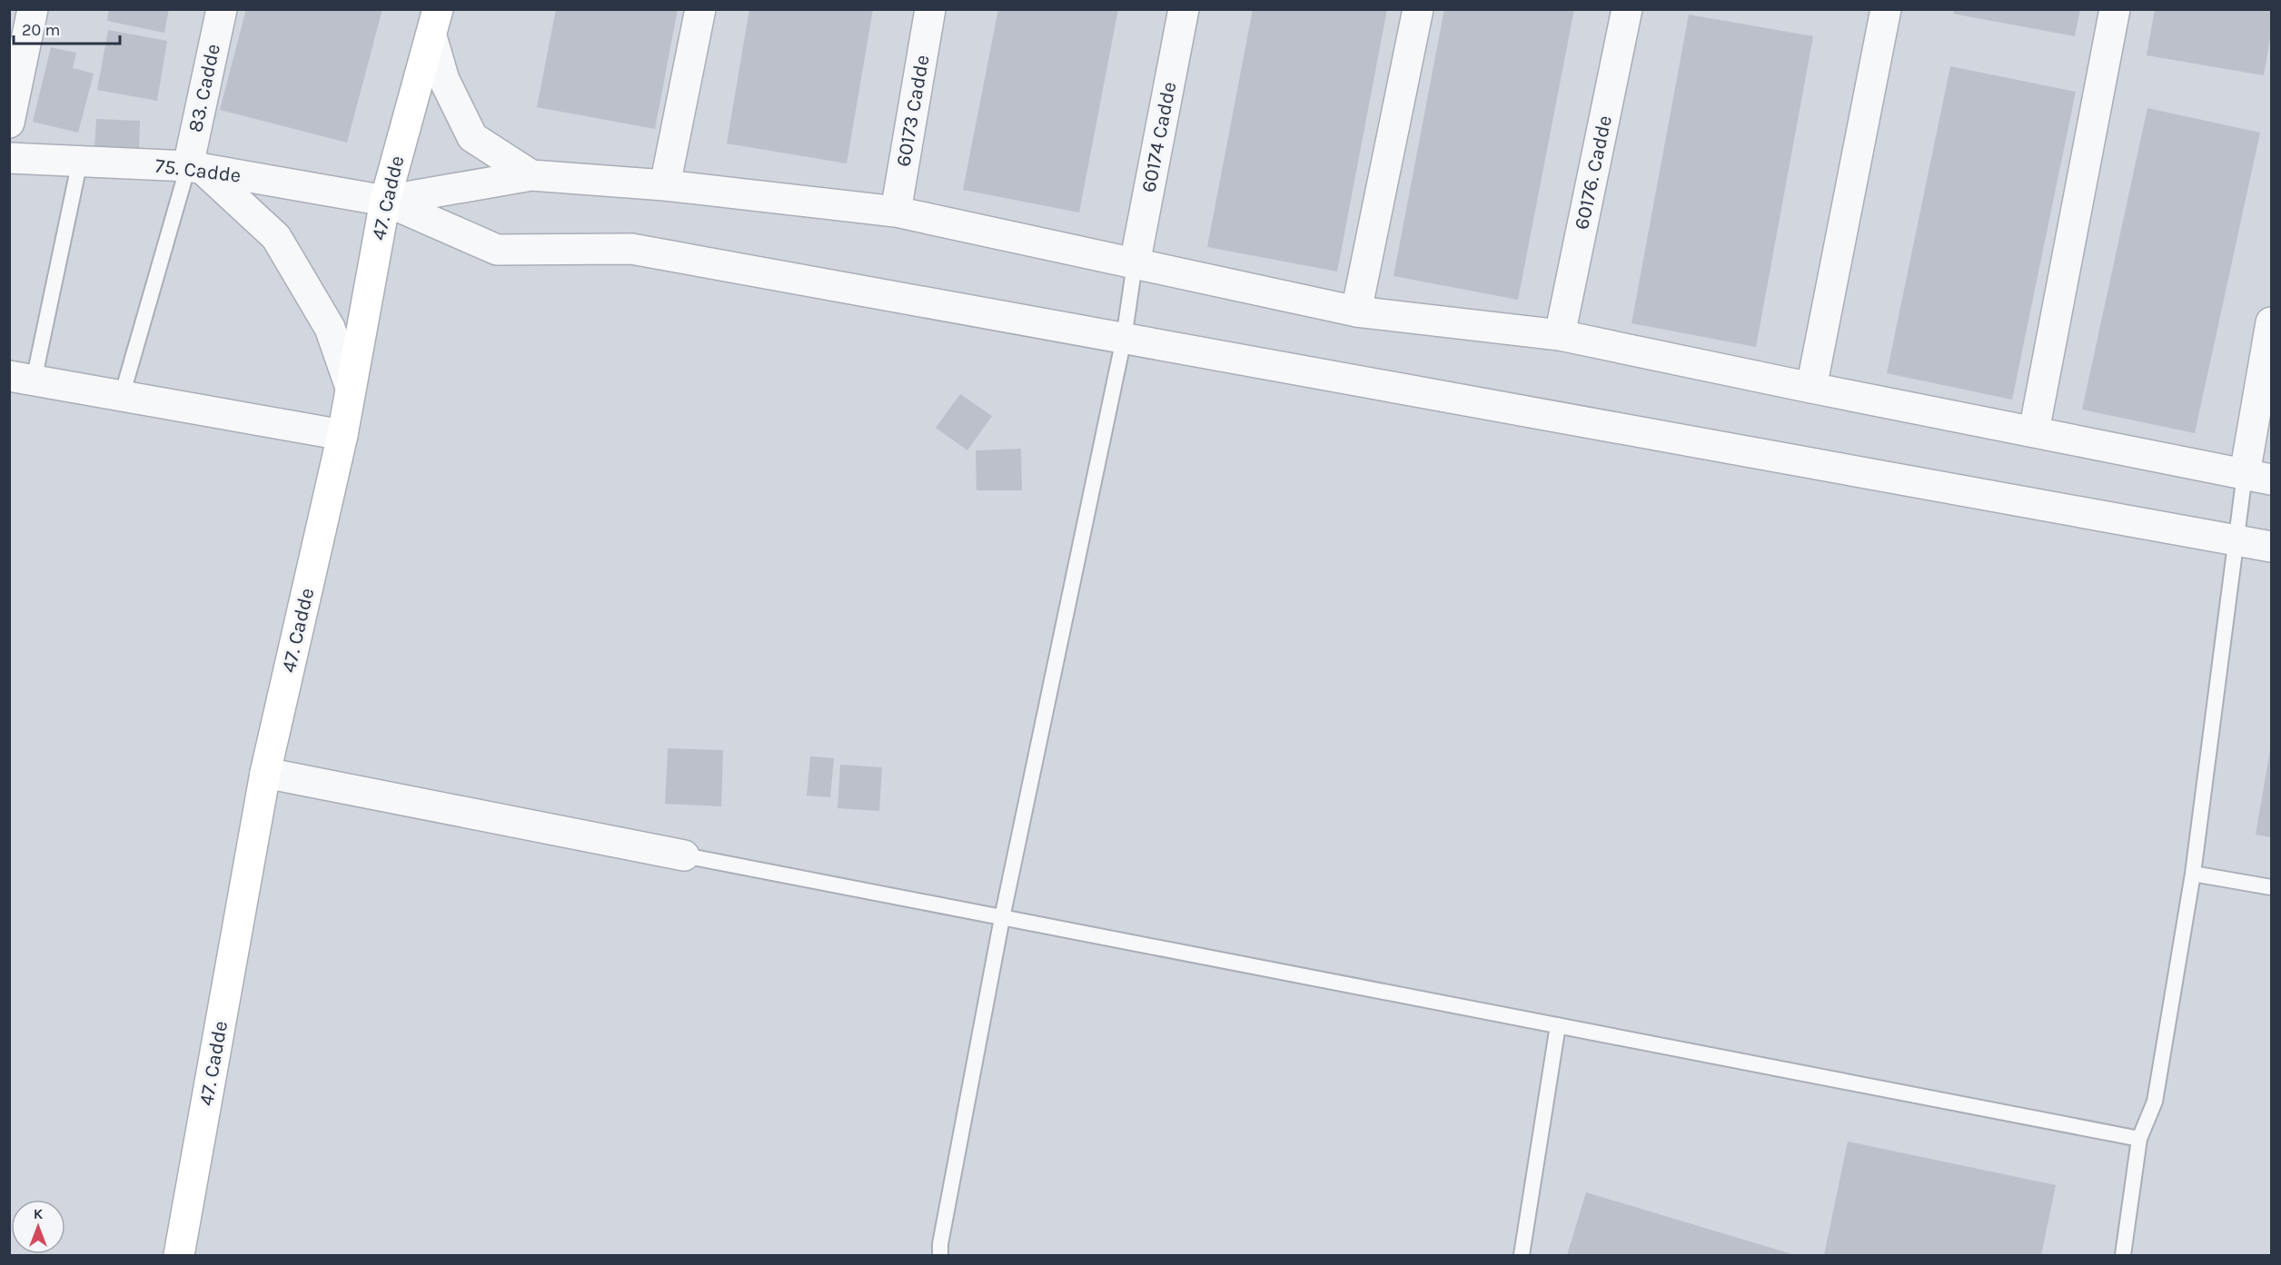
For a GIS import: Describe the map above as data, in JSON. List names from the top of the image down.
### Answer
{
  "streets": {
    "street": [
      "83. Cadde",
      "60173 Cadde",
      "60174 Cadde",
      "75. Cadde",
      "60176. Cadde",
      "47. Cadde"
    ]
  },
  "crossings": [
    ["83. Cadde", "75. Cadde"],
    ["75. Cadde", "47. Cadde"]
  ],
  "scale_bar": "20 m",
  "north": "top"
}
